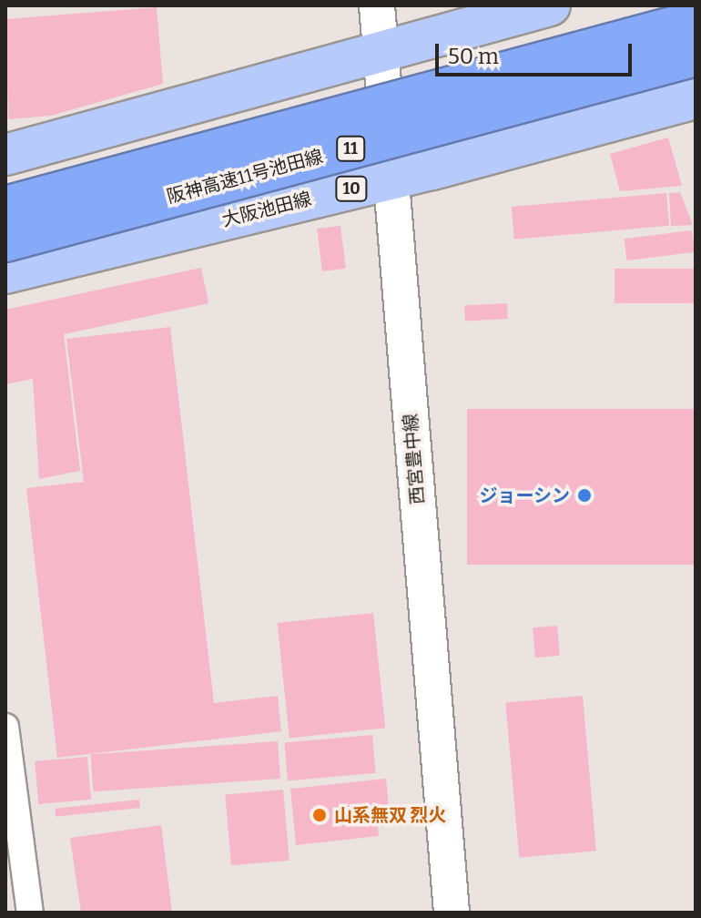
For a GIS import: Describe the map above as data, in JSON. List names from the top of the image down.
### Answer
{
  "streets": {
    "highway": ["11", "阪神高速11号池田線"],
    "main road": ["10", "大阪池田線", "西宮豊中線"]
  },
  "crossings": [
    ["大阪池田線", "西宮豊中線"]
  ],
  "places": ["ジョーシン", "山系無双 烈火"],
  "scale_bar": "50 m"
}
